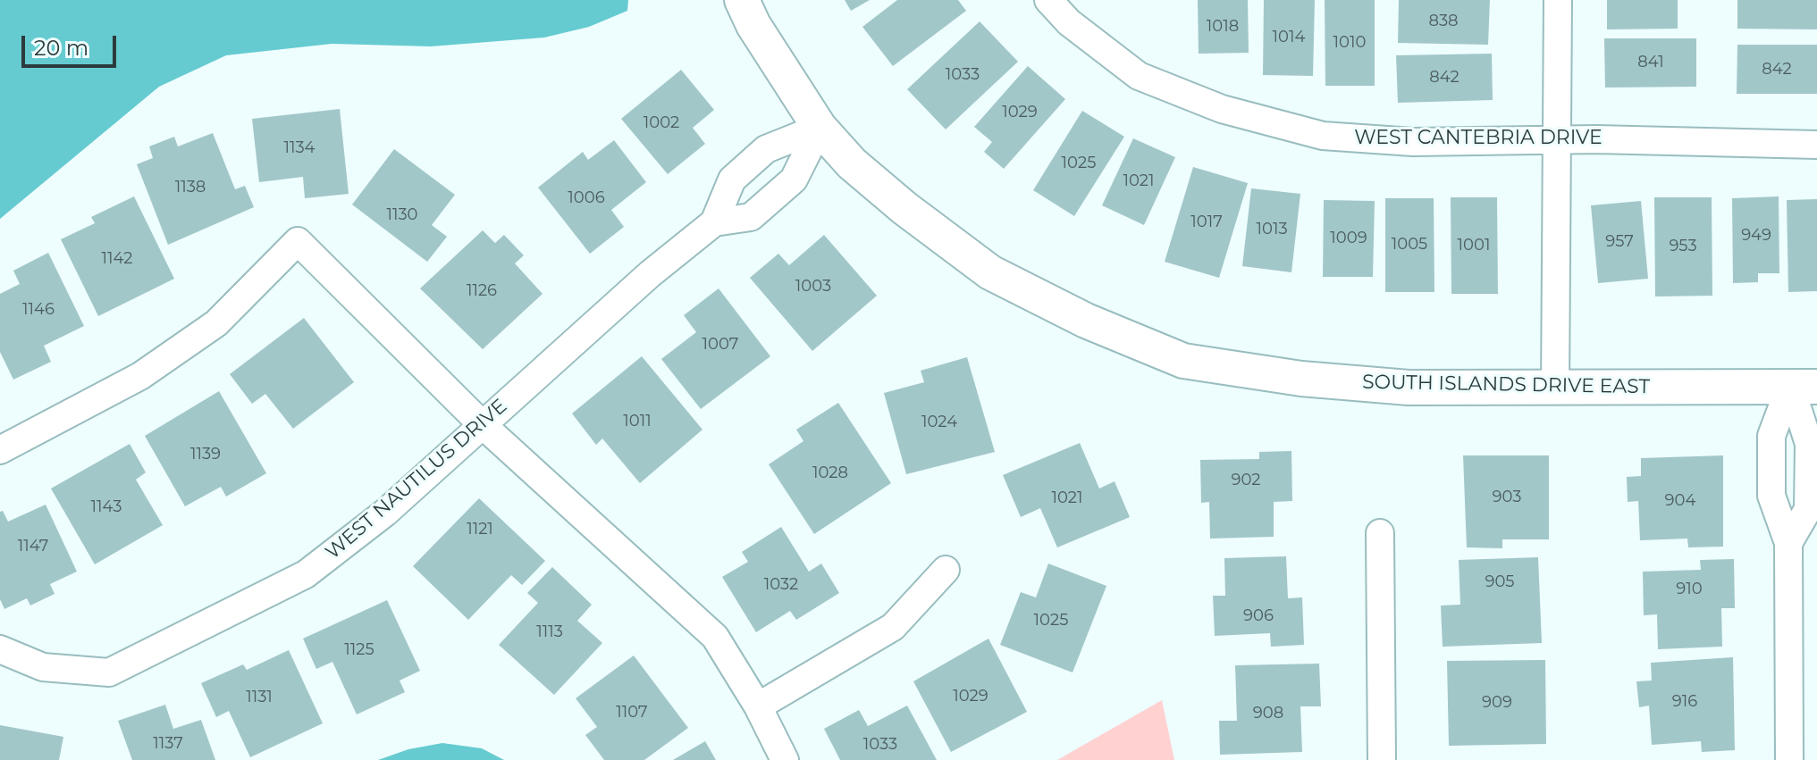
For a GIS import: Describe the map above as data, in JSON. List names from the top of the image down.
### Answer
{
  "streets": {
    "street": ["WEST CANTEBRIA DRIVE", "SOUTH ISLANDS DRIVE EAST", "WEST NAUTILUS DRIVE"]
  },
  "crossings": [
    ["SOUTH ISLANDS DRIVE EAST", "WEST NAUTILUS DRIVE"]
  ],
  "house_numbers": [
    "838",
    "1018",
    "1014",
    "1010",
    "841",
    "842",
    "1033",
    "842",
    "1029",
    "1002",
    "1134",
    "1025",
    "1021",
    "1138",
    "1006",
    "1130",
    "1017",
    "1013",
    "949",
    "1009",
    "957",
    "1005",
    "1001",
    "953",
    "1142",
    "1003",
    "1126",
    "1146",
    "1007",
    "1011",
    "1024",
    "1139",
    "1028",
    "902",
    "903",
    "1021",
    "904",
    "1143",
    "1121",
    "1147",
    "905",
    "1032",
    "910",
    "906",
    "1025",
    "1113",
    "1125",
    "1029",
    "1131",
    "916",
    "909",
    "1107",
    "908",
    "1137",
    "1033"
  ],
  "scale_bar": "20 m"
}
